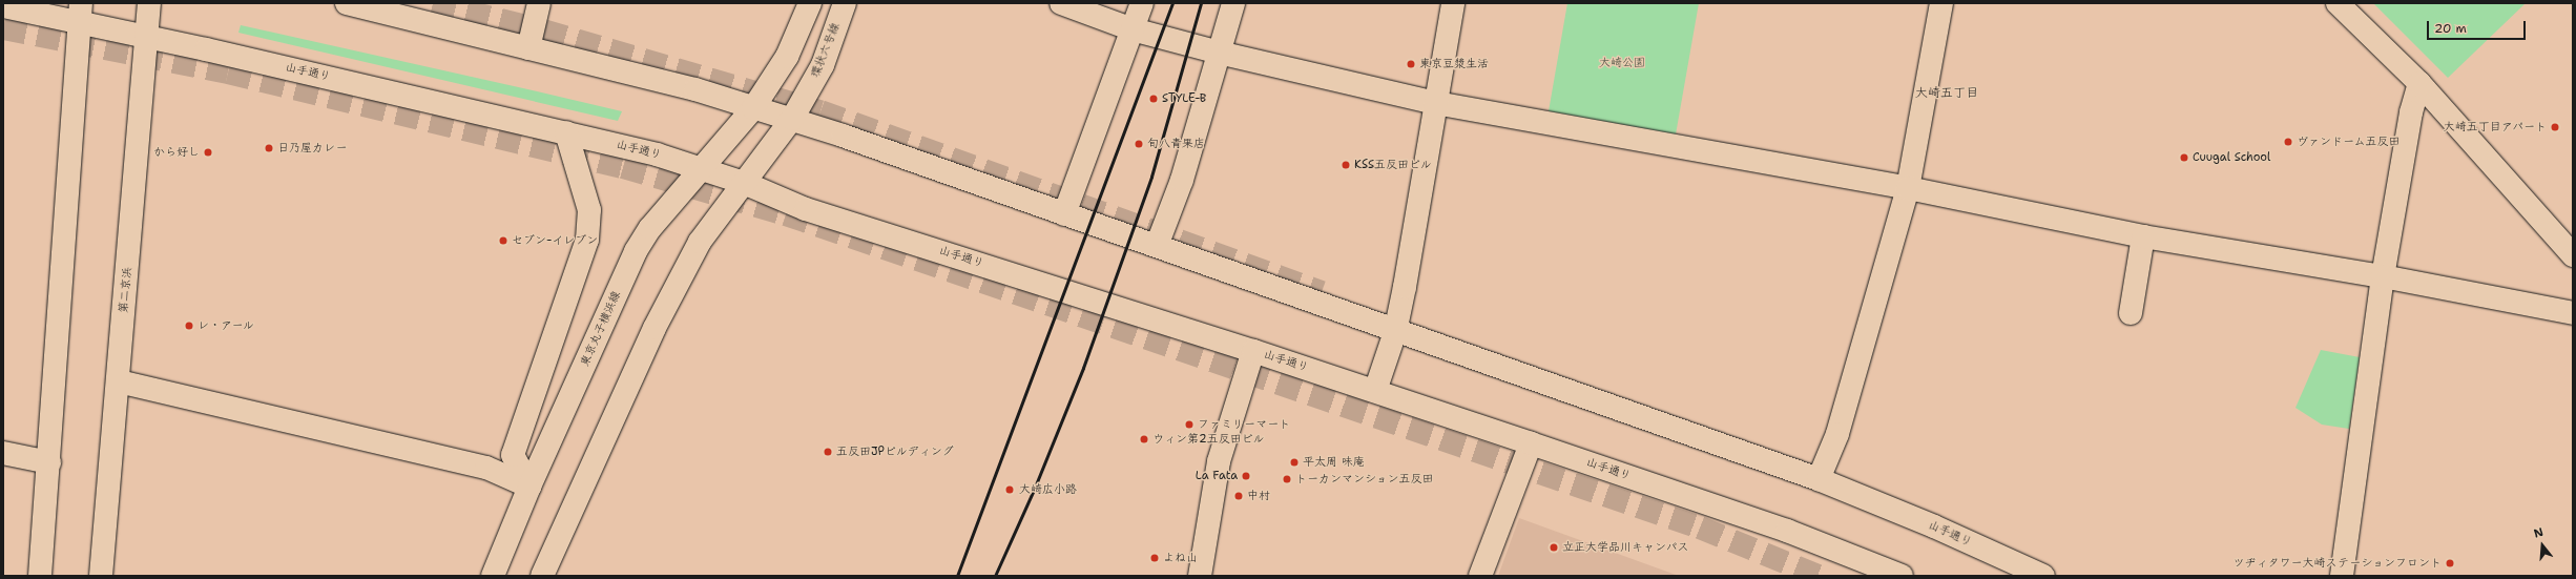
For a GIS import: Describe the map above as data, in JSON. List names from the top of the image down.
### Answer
{
  "streets": {
    "main road": [
      "環状六号線",
      "山手通り",
      "第二京浜",
      "東京丸子横浜線"
    ]
  },
  "crossings": [
    ["環状六号線", "山手通り"],
    ["山手通り", "第二京浜"],
    ["山手通り", "東京丸子横浜線"]
  ],
  "districts": ["大崎五丁目"],
  "parks": ["大崎公園"],
  "places": [
    "東京豆漿生活",
    "STYLE-B",
    "大崎五丁目アパート",
    "ヴァンドーム五反田",
    "旬八青果店",
    "日乃屋カレー",
    "から好し",
    "Cuugal School",
    "KSS五反田ビル",
    "セブン-イレブン",
    "レ・アール",
    "ファミリーマート",
    "ウィン第2五反田ビル",
    "五反田JPビルディング",
    "平太周 味庵",
    "La Fata",
    "トーカンマンション五反田",
    "大崎広小路",
    "中村",
    "立正大学品川キャンパス",
    "よね山",
    "ツヂィタワー大崎ステーションフロント"
  ],
  "scale_bar": "20 m",
  "north": "top"
}
